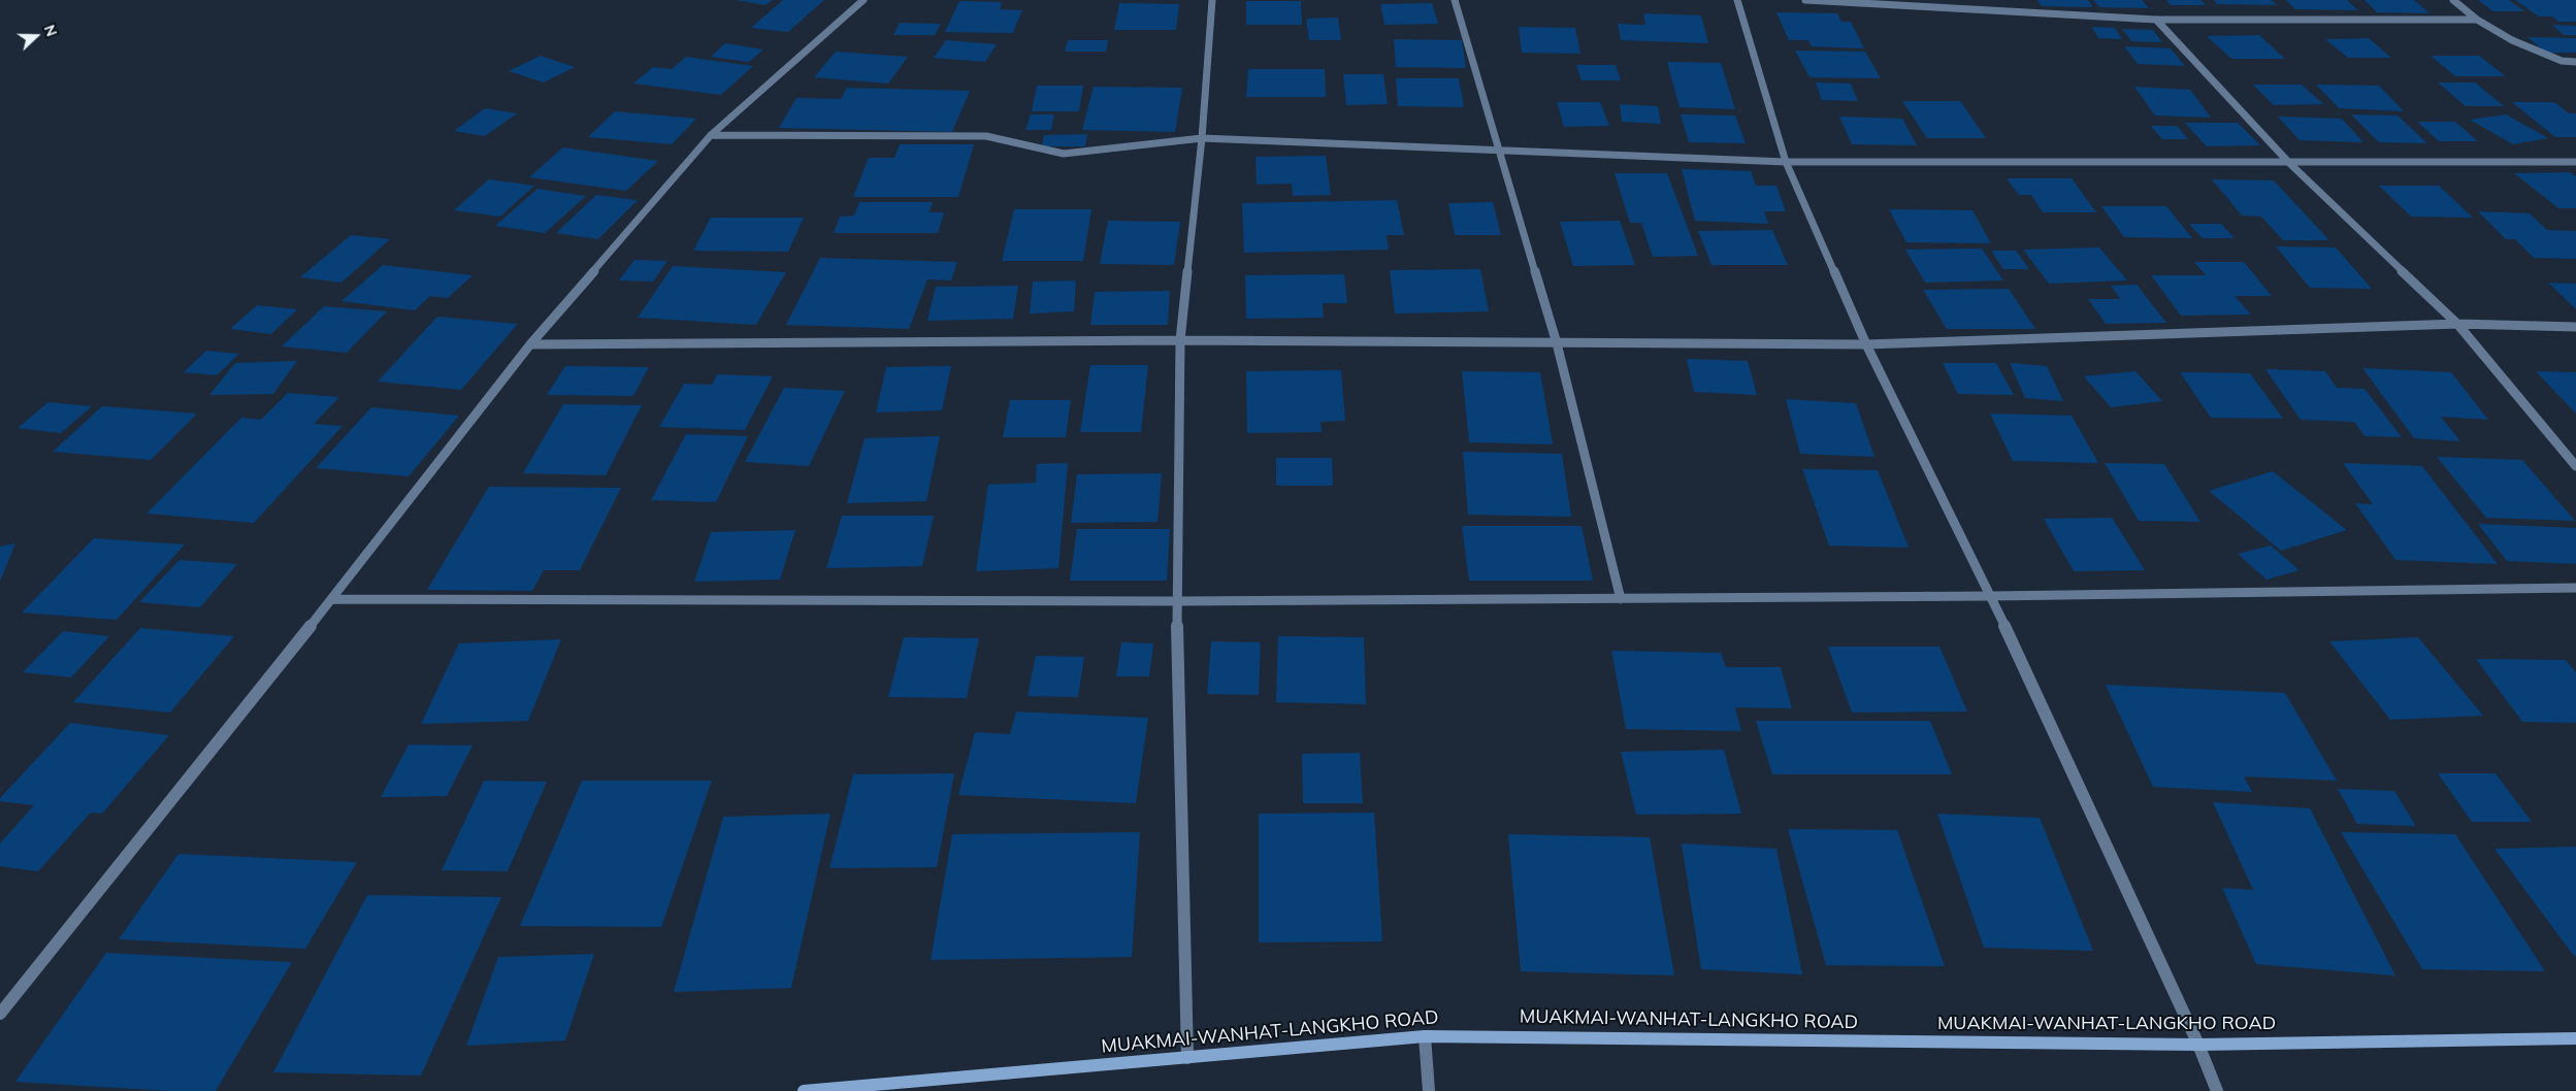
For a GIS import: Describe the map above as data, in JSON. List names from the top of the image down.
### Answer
{
  "streets": {
    "main road": ["MUAKMAI-WANHAT-LANGKHO ROAD"]
  },
  "north": "right"
}
